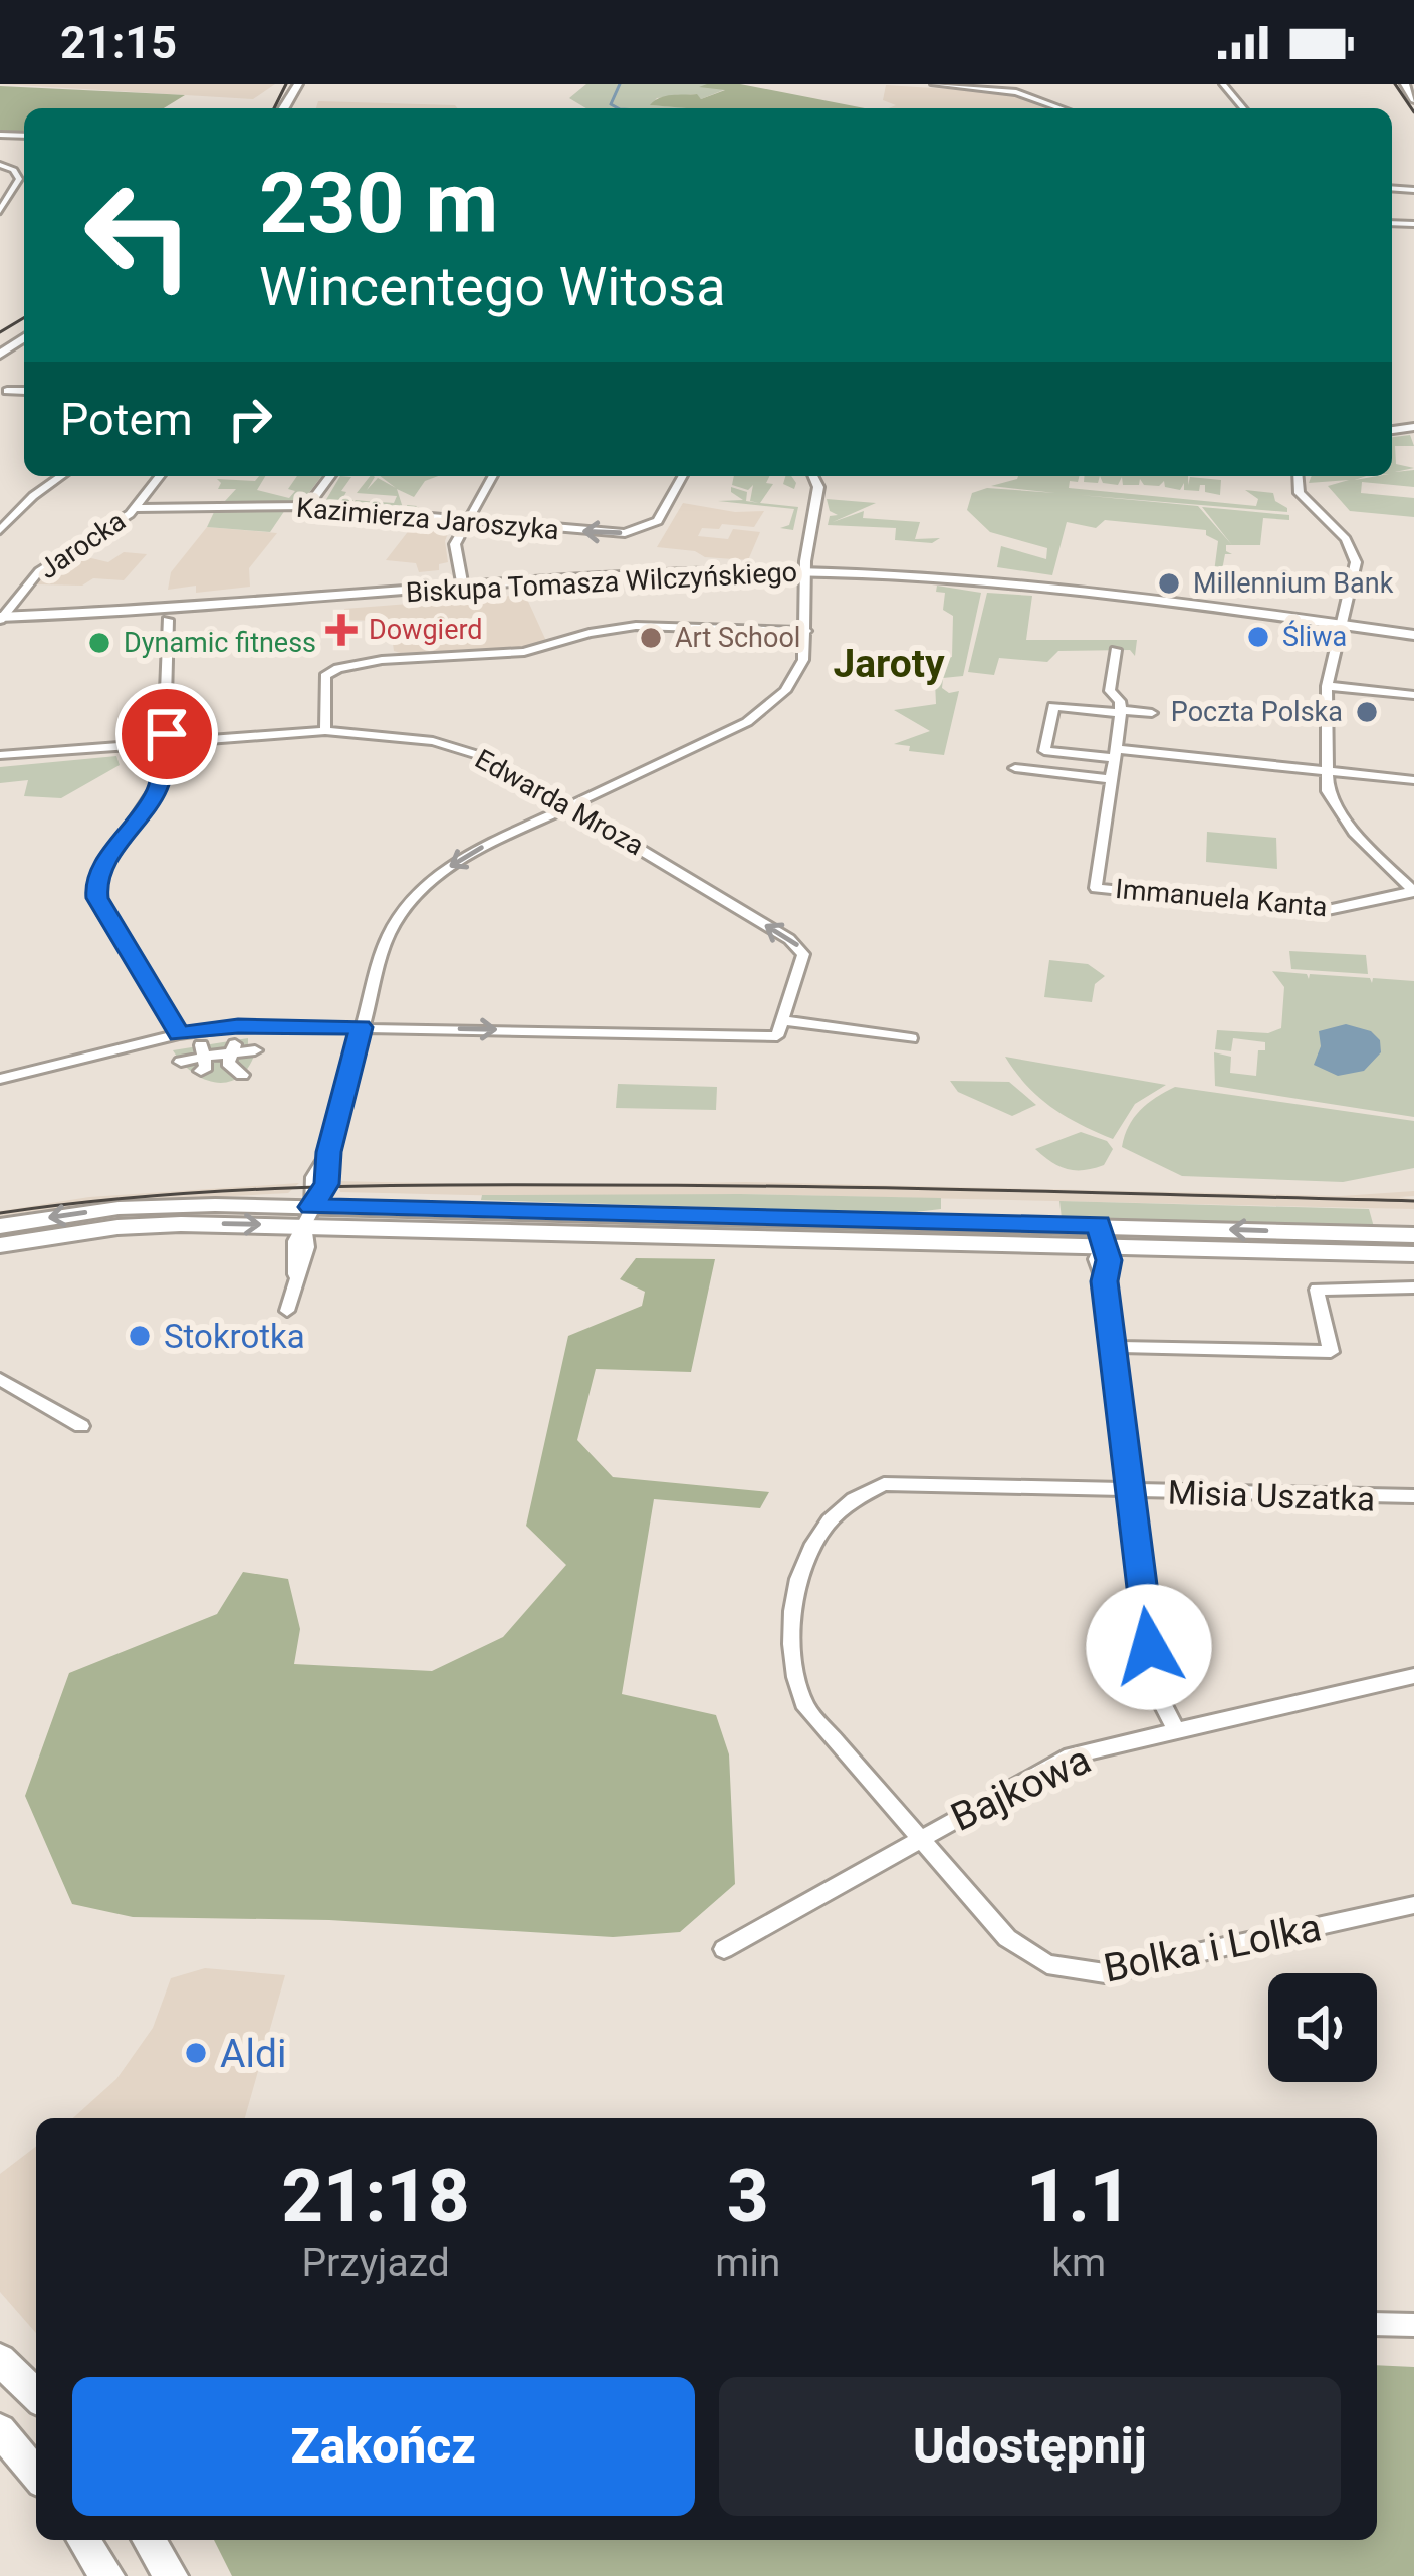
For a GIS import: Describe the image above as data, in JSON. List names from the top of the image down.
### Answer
{
  "streets": {
    "main road": ["Biskupa Tomasza Wilczyńskiego"],
    "street": [
      "Kazimierza Jaroszyka",
      "Jarocka",
      "Edwarda Mroza",
      "Immanuela Kanta",
      "Misia Uszatka",
      "Bajkowa",
      "Bolka i Lolka"
    ]
  },
  "crossings": [
    ["Kazimierza Jaroszyka", "Jarocka"],
    ["Jarocka", "Biskupa Tomasza Wilczyńskiego"],
    ["Biskupa Tomasza Wilczyńskiego", "Immanuela Kanta"],
    ["Misia Uszatka", "Bajkowa"],
    ["Misia Uszatka", "Bolka i Lolka"],
    ["Bajkowa", "Bolka i Lolka"]
  ],
  "districts": ["Jaroty"],
  "places": {
    "other": [
      "Millennium Bank",
      "Śliwa",
      "Art School",
      "Dynamic fitness",
      "Poczta Polska",
      "Stokrotka",
      "Aldi"
    ],
    "health": ["Dowgierd"]
  },
  "page": {
    "status": "21:15",
    "turn": ["230 m", "Wincentego Witosa"],
    "then": "Potem",
    "eta": [
      "21:18",
      "Przyjazd",
      "3",
      "min",
      "1.1",
      "km"
    ],
    "buttons": ["Zakończ", "Udostępnij"]
  }
}
